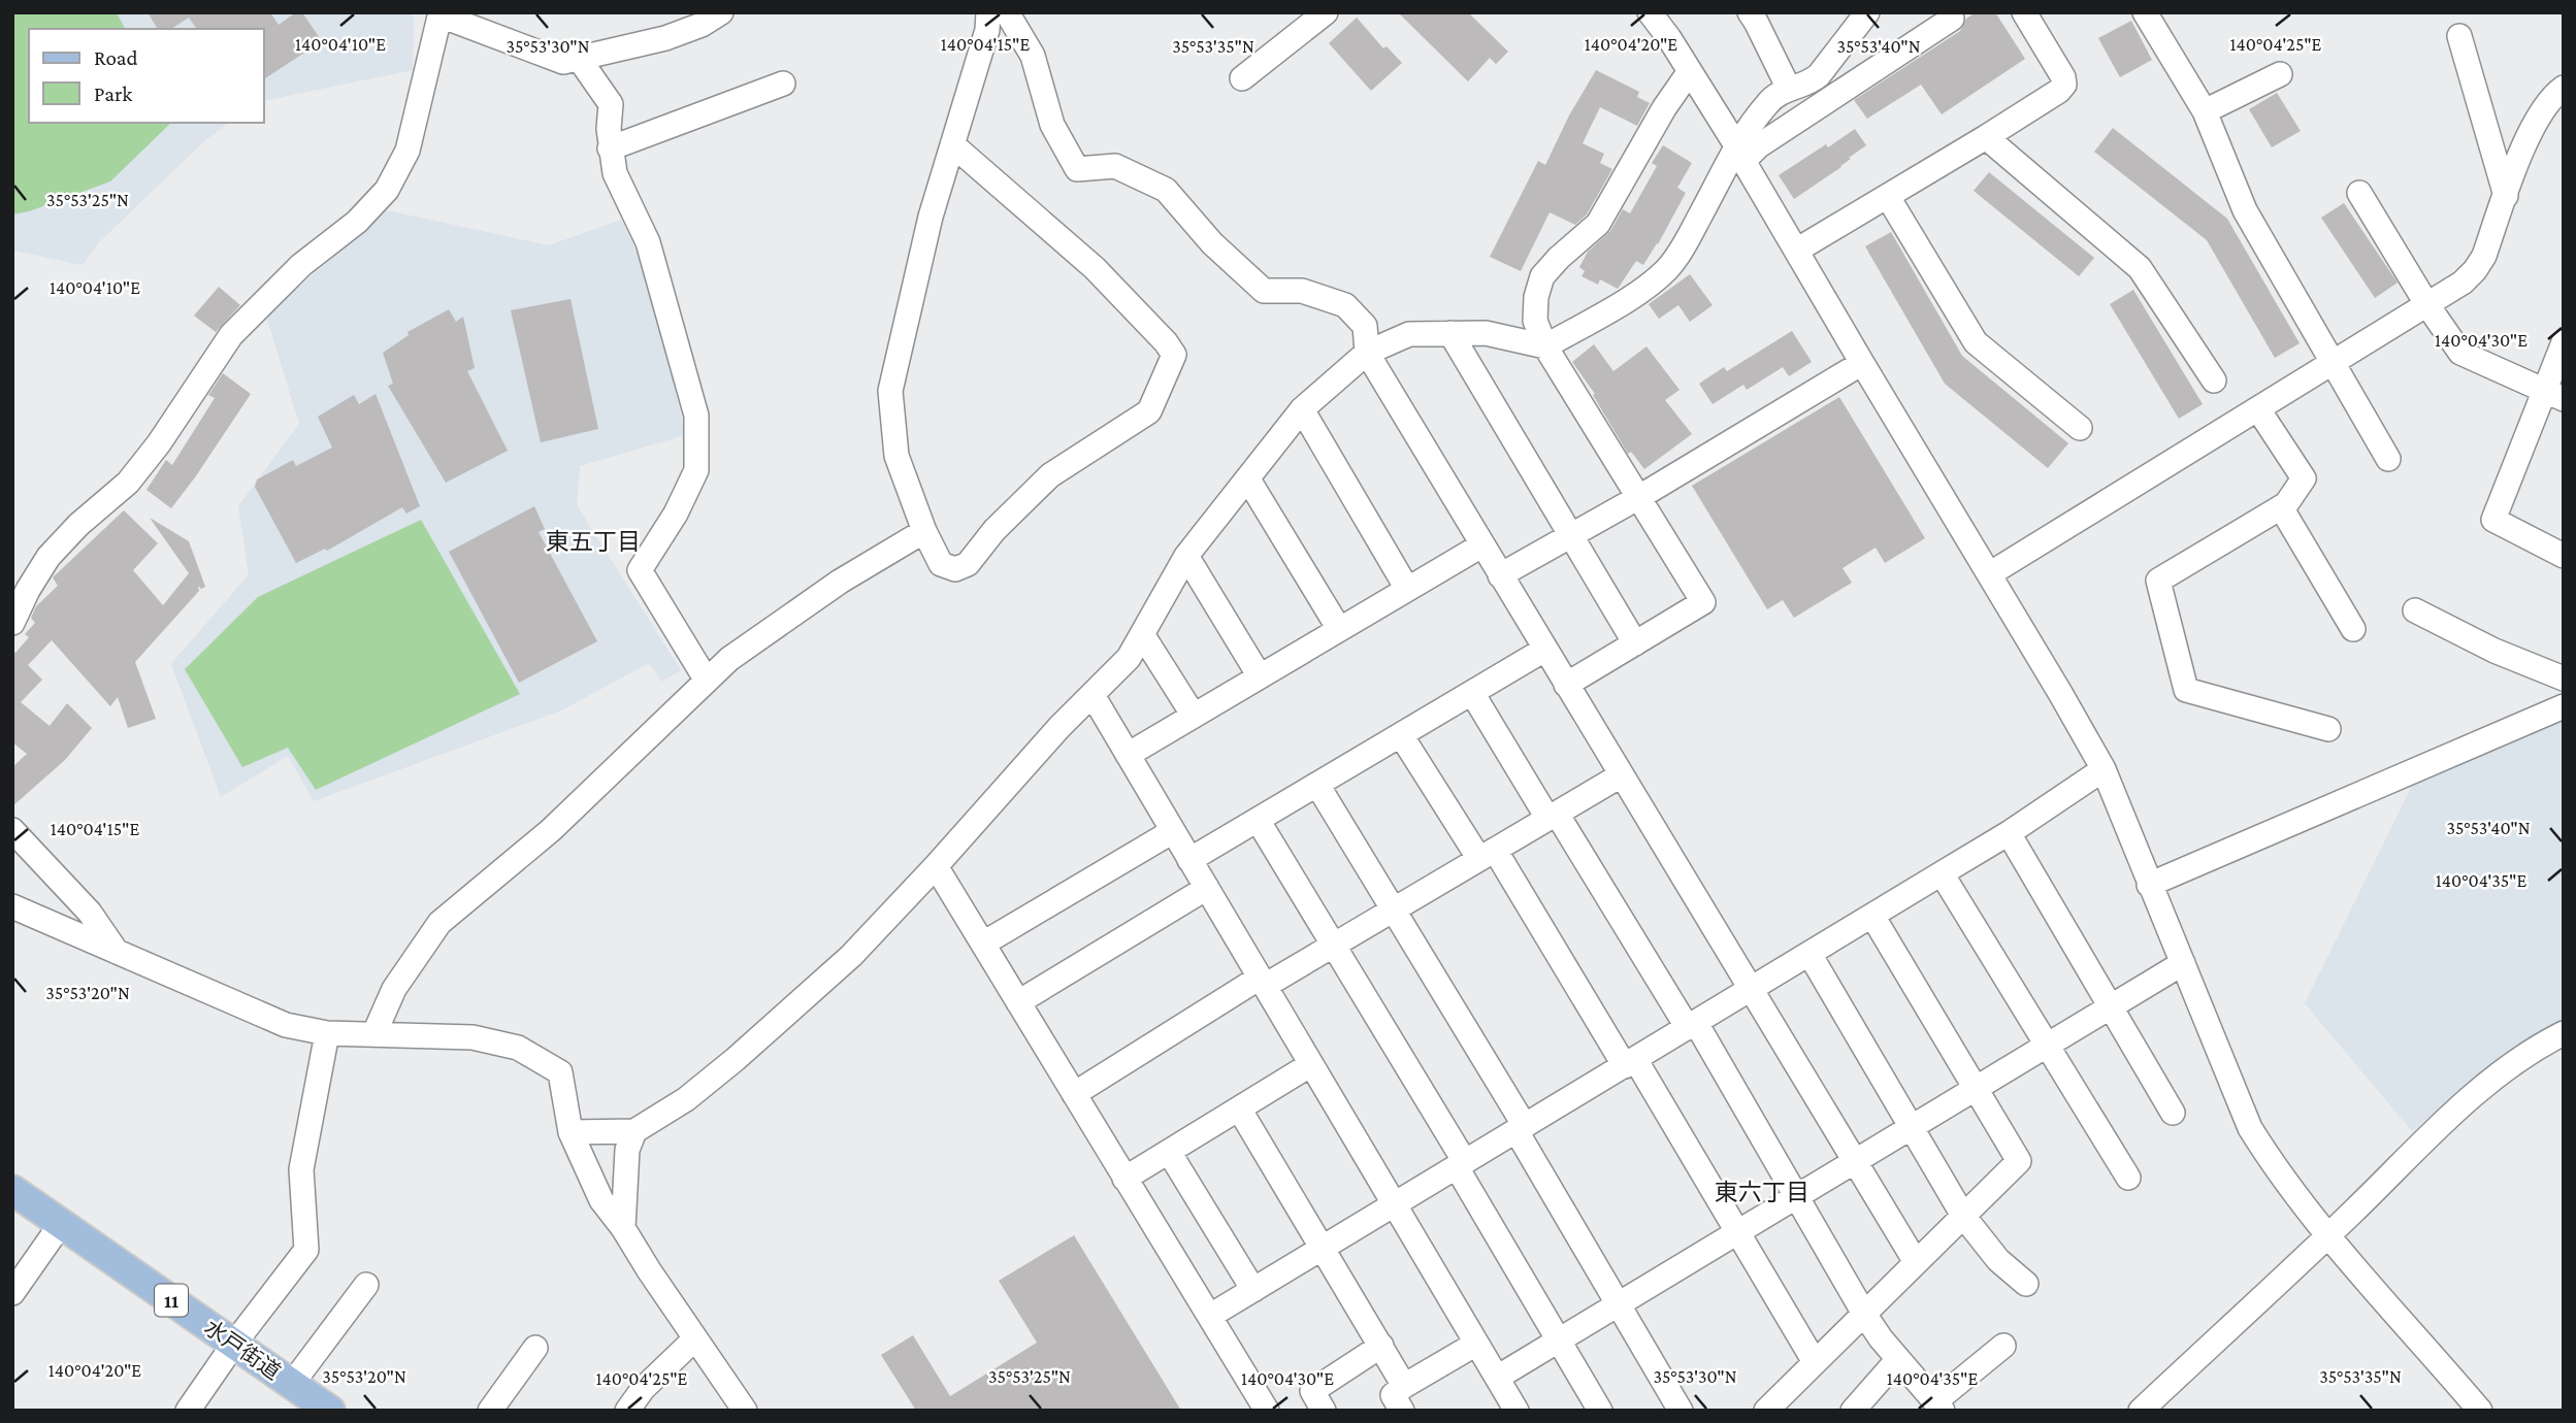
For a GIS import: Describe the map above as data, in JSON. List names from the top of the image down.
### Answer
{
  "streets": {
    "main road": ["11", "水戸街道"]
  },
  "districts": ["東五丁目", "東六丁目"],
  "legend": ["Road", "Park"],
  "coordinates": [
    "140°04'10\"E",
    "140°04'15\"E",
    "140°04'20\"E",
    "140°04'25\"E",
    "35°53'30\"N",
    "35°53'35\"N",
    "35°53'40\"N",
    "35°53'25\"N",
    "140°04'30\"E",
    "140°04'35\"E",
    "35°53'20\"N"
  ]
}
